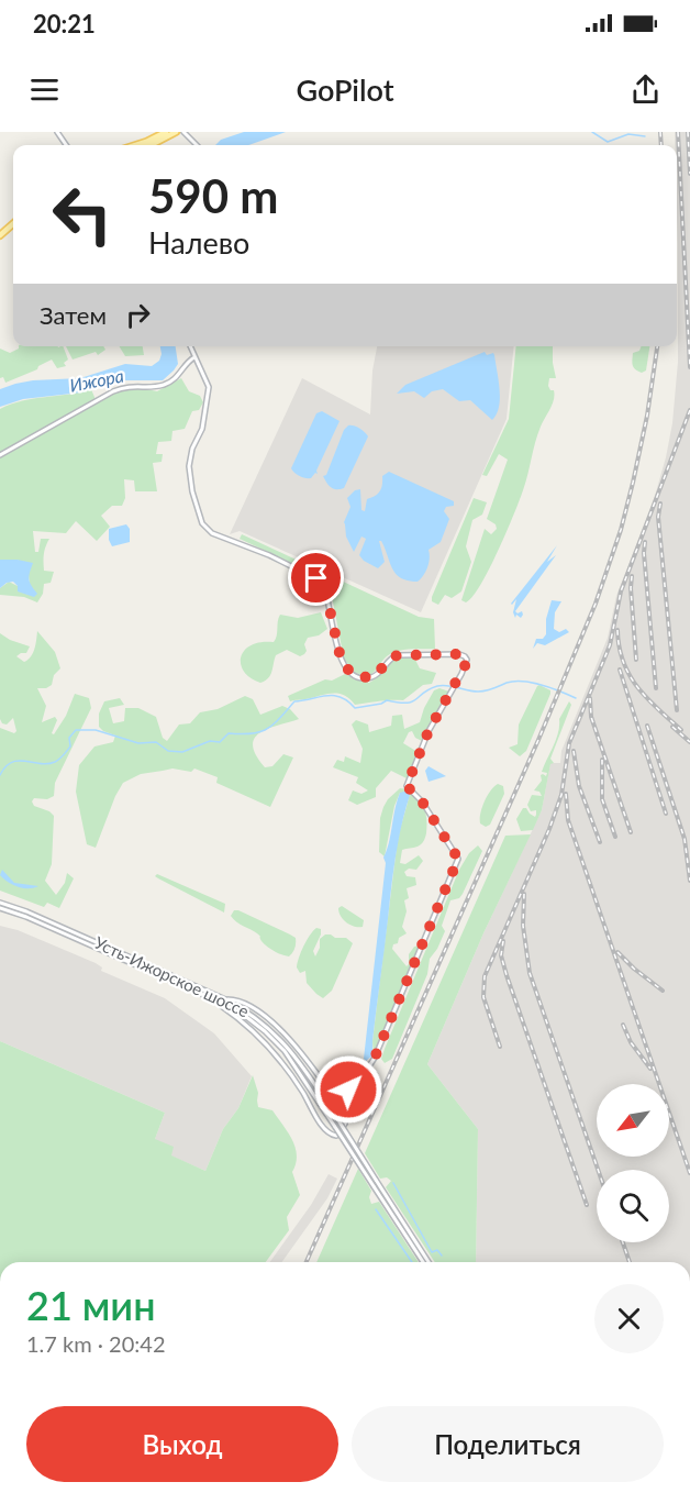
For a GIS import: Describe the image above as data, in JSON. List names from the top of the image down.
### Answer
{
  "streets": {
    "street": ["Усть-Ижорское шоссе"]
  },
  "water": ["Ижора"],
  "north": "bottom left",
  "page": {
    "status": "20:21",
    "header": "GoPilot",
    "turn": ["590 m", "Налево"],
    "then": "Затем",
    "heading": ["21 мин", "1.7 km · 20:42"],
    "buttons": ["Выход", "Поделиться"]
  }
}
